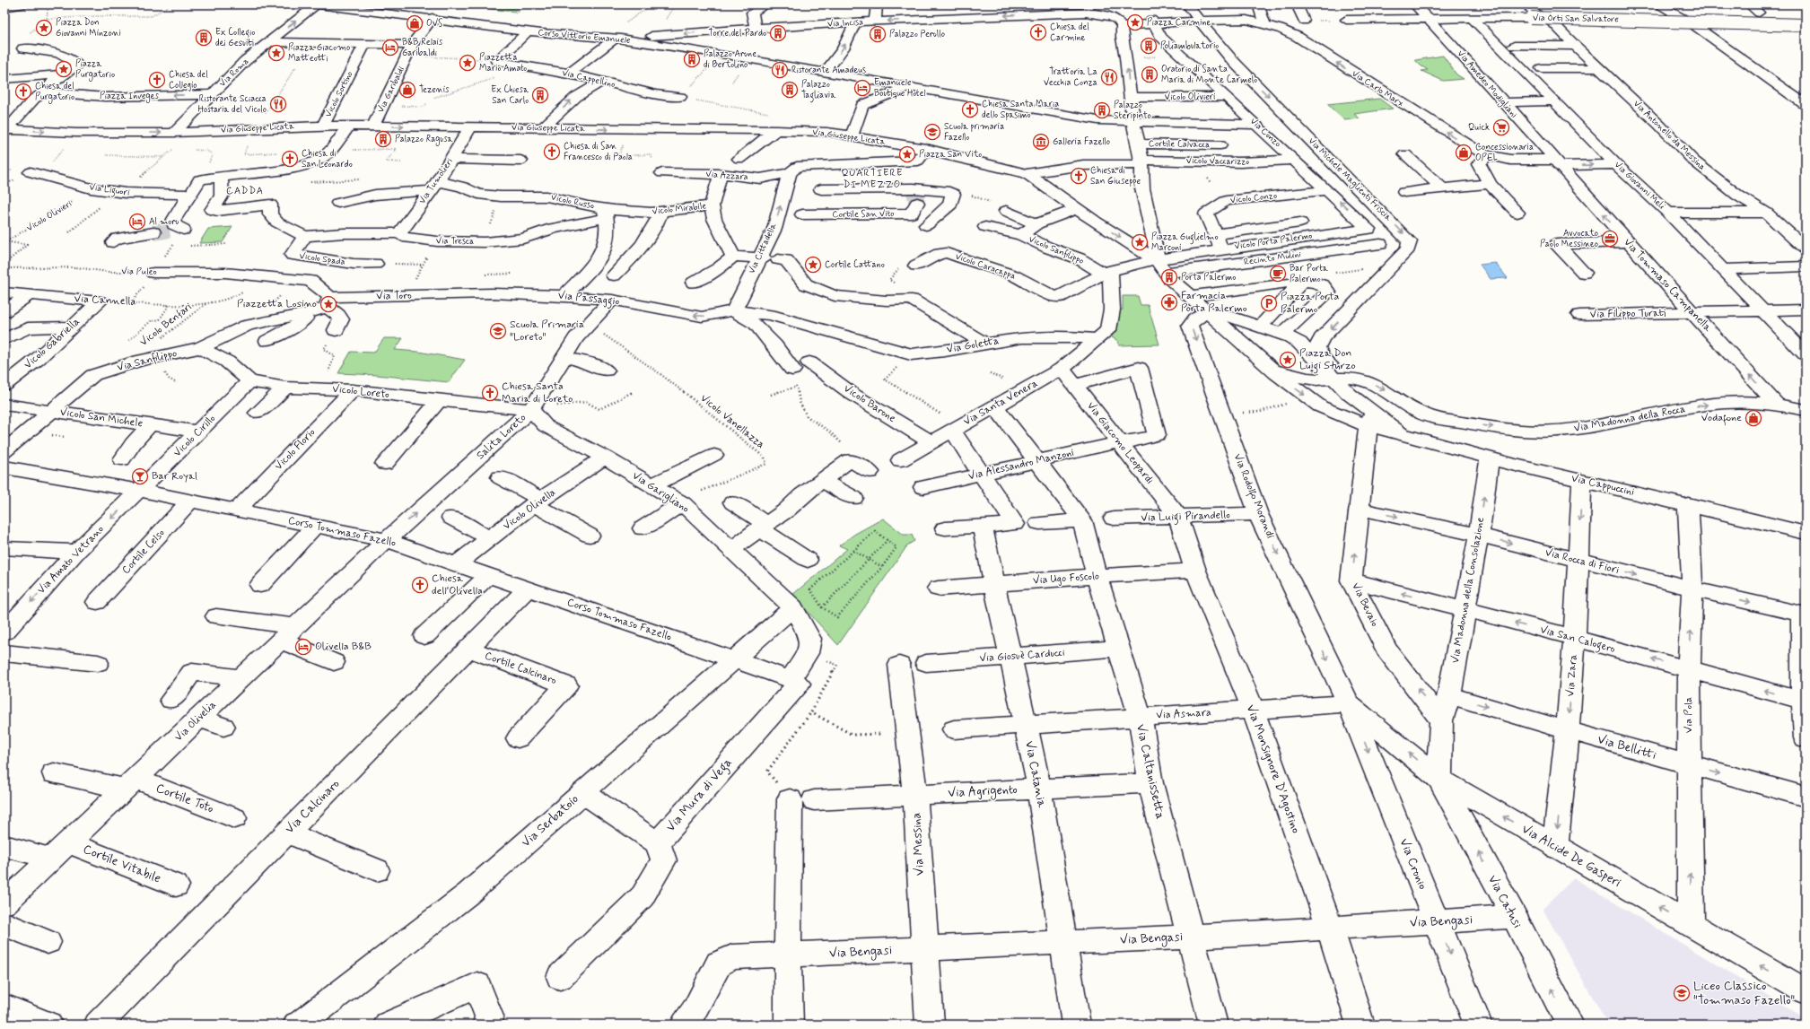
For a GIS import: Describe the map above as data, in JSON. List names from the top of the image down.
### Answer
{
  "streets": {
    "street": [
      "Via Orti San Salvatore",
      "Via Incisa",
      "Corso Vittorio Emanuele",
      "Via Roma",
      "Via Cappellino",
      "Via Amedeo Modigliani",
      "Via Carlo Marx",
      "Via Garibaldi",
      "Vicolo Sortino",
      "Piazza Inveges",
      "Vicolo Olivieri",
      "Via Giuseppe Licata",
      "Via Conzo",
      "Via Antonello da Messina",
      "Cortile Calvacca",
      "Vicolo Vaccarizzo",
      "Via Azzara",
      "Via Michele Maglienti Friscia",
      "Via Tumolieri",
      "Via Giovanni Meli",
      "Via Liguori",
      "Vicolo Conzo",
      "Vicolo Russo",
      "Vicolo Mirabile",
      "Cortile San Vito",
      "Via Tresca",
      "Vicolo Porta Palermo",
      "Via Cittadella",
      "Vicolo Sanfilippo",
      "Recinto Mulini",
      "Vicolo Spada",
      "Vicolo Caracappa",
      "Via Puleo",
      "Via Tommaso Campanella",
      "Via Toro",
      "Via Passaggio",
      "Via Cannella",
      "Via Filippo Turati",
      "Vicolo Gabriella",
      "Via Goletta",
      "Via Sanfilippo",
      "Vicolo Loreto",
      "Via Santa Venera",
      "Vicolo Barone",
      "Vicolo San Michele",
      "Via Madonna della Rocca",
      "Vicolo Cirillo",
      "Salita Loreto",
      "Via Giacomo Leopardi",
      "Vicolo Florio",
      "Via Alessandro Manzoni",
      "Via Cappuccini",
      "Via Garigliano",
      "Via Rodolfo Morandi",
      "Vicolo Olivella",
      "Via Luigi Pirandello",
      "Corso Tommaso Fazello",
      "Cortile Celso",
      "Via Amato Vetrano",
      "Via Rocca di Fiori",
      "Via Ugo Foscolo",
      "Via Madonna della Consolazione",
      "Via Bevaio",
      "Via San Calogero",
      "Via Giosuè Carducci",
      "Cortile Calcinaro",
      "Via Zara",
      "Via Asmara",
      "Via Pola",
      "Via Olivelia",
      "Via Bellitti",
      "Via Monsignore D'Agostino",
      "Via Caltanissetta",
      "Via Catania",
      "Via Agrigento",
      "Via Mura di Vega",
      "Cortile Toto",
      "Via Calcinaro",
      "Via Serbatoio",
      "Via Messina",
      "Via Alcide De Gasperi",
      "Cortile Vitabile",
      "Via Cronio",
      "Via Catusi",
      "Via Bengasi"
    ],
    "path": ["Vicolo Benfari", "Vicolo Vanellazza"]
  },
  "crossings": [
    ["Via Orti San Salvatore", "Via Amedeo Modigliani"],
    ["Via Orti San Salvatore", "Via Antonello da Messina"],
    ["Via Orti San Salvatore", "Via Giovanni Meli"],
    ["Via Incisa", "Corso Vittorio Emanuele"],
    ["Via Incisa", "Via Carlo Marx"],
    ["Corso Vittorio Emanuele", "Via Roma"],
    ["Corso Vittorio Emanuele", "Via Cappellino"],
    ["Corso Vittorio Emanuele", "Via Garibaldi"],
    ["Corso Vittorio Emanuele", "Via Conzo"],
    ["Via Roma", "Piazza Inveges"],
    ["Via Roma", "Via Giuseppe Licata"],
    ["Via Amedeo Modigliani", "Via Carlo Marx"],
    ["Via Amedeo Modigliani", "Via Tommaso Campanella"],
    ["Via Carlo Marx", "Via Conzo"],
    ["Via Carlo Marx", "Via Michele Maglienti Friscia"],
    ["Via Carlo Marx", "Via Giovanni Meli"],
    ["Via Carlo Marx", "Via Tommaso Campanella"],
    ["Via Garibaldi", "Via Giuseppe Licata"],
    ["Vicolo Sortino", "Via Giuseppe Licata"],
    ["Vicolo Olivieri", "Via Conzo"],
    ["Vicolo Olivieri", "Via Liguori"],
    ["Via Giuseppe Licata", "Vicolo Vaccarizzo"],
    ["Via Giuseppe Licata", "Via Tumolieri"],
    ["Via Giuseppe Licata", "Vicolo Sanfilippo"],
    ["Via Conzo", "Vicolo Vaccarizzo"],
    ["Via Conzo", "Vicolo Conzo"],
    ["Via Conzo", "Vicolo Porta Palermo"],
    ["Via Azzara", "Cortile San Vito"],
    ["Via Azzara", "Via Cittadella"],
    ["Via Tumolieri", "Vicolo Russo"],
    ["Via Tumolieri", "Via Tresca"],
    ["Via Giovanni Meli", "Via Filippo Turati"],
    ["Vicolo Conzo", "Vicolo Porta Palermo"],
    ["Vicolo Russo", "Vicolo Mirabile"],
    ["Vicolo Russo", "Via Tresca"],
    ["Vicolo Russo", "Via Passaggio"],
    ["Vicolo Mirabile", "Via Tresca"],
    ["Via Tresca", "Vicolo Spada"],
    ["Vicolo Porta Palermo", "Recinto Mulini"],
    ["Via Cittadella", "Via Passaggio"],
    ["Via Cittadella", "Via Goletta"],
    ["Vicolo Sanfilippo", "Vicolo Caracappa"],
    ["Via Tommaso Campanella", "Via Filippo Turati"],
    ["Via Tommaso Campanella", "Via Madonna della Rocca"],
    ["Via Toro", "Via Passaggio"],
    ["Via Toro", "Via Sanfilippo"],
    ["Via Passaggio", "Via Goletta"],
    ["Via Passaggio", "Salita Loreto"],
    ["Via Cannella", "Vicolo Benfari"],
    ["Via Cannella", "Vicolo Gabriella"],
    ["Vicolo Benfari", "Via Sanfilippo"],
    ["Via Goletta", "Via Santa Venera"],
    ["Via Sanfilippo", "Vicolo Loreto"],
    ["Via Sanfilippo", "Vicolo San Michele"],
    ["Vicolo Loreto", "Vicolo Cirillo"],
    ["Vicolo Loreto", "Salita Loreto"],
    ["Vicolo Loreto", "Vicolo Florio"],
    ["Vicolo Loreto", "Via Garigliano"],
    ["Via Santa Venera", "Vicolo Barone"],
    ["Via Santa Venera", "Via Giacomo Leopardi"],
    ["Vicolo San Michele", "Vicolo Cirillo"],
    ["Vicolo Vanellazza", "Via Garigliano"],
    ["Vicolo Cirillo", "Corso Tommaso Fazello"],
    ["Vicolo Cirillo", "Via Amato Vetrano"],
    ["Salita Loreto", "Via Garigliano"],
    ["Salita Loreto", "Corso Tommaso Fazello"],
    ["Salita Loreto", "Via Olivelia"],
    ["Via Giacomo Leopardi", "Via Alessandro Manzoni"],
    ["Via Giacomo Leopardi", "Via Luigi Pirandello"],
    ["Via Giacomo Leopardi", "Via Monsignore D'Agostino"],
    ["Vicolo Florio", "Corso Tommaso Fazello"],
    ["Via Cappuccini", "Via Madonna della Consolazione"],
    ["Via Cappuccini", "Via Bevaio"],
    ["Via Cappuccini", "Via Zara"],
    ["Via Cappuccini", "Via Pola"],
    ["Via Garigliano", "Vicolo Olivella"],
    ["Via Garigliano", "Via Serbatoio"],
    ["Via Rodolfo Morandi", "Via Luigi Pirandello"],
    ["Via Rodolfo Morandi", "Via Asmara"],
    ["Via Rodolfo Morandi", "Via Alcide De Gasperi"],
    ["Via Rodolfo Morandi", "Via Cronio"],
    ["Vicolo Olivella", "Corso Tommaso Fazello"],
    ["Via Luigi Pirandello", "Via Monsignore D'Agostino"],
    ["Corso Tommaso Fazello", "Cortile Celso"],
    ["Corso Tommaso Fazello", "Via Amato Vetrano"],
    ["Corso Tommaso Fazello", "Via Olivelia"],
    ["Corso Tommaso Fazello", "Via Mura di Vega"],
    ["Corso Tommaso Fazello", "Via Calcinaro"],
    ["Corso Tommaso Fazello", "Via Serbatoio"],
    ["Via Rocca di Fiori", "Via Madonna della Consolazione"],
    ["Via Rocca di Fiori", "Via Bevaio"],
    ["Via Rocca di Fiori", "Via Zara"],
    ["Via Rocca di Fiori", "Via Pola"],
    ["Via Ugo Foscolo", "Via Monsignore D'Agostino"],
    ["Via Ugo Foscolo", "Via Caltanissetta"],
    ["Via Ugo Foscolo", "Via Catania"],
    ["Via Madonna della Consolazione", "Via Bevaio"],
    ["Via Madonna della Consolazione", "Via San Calogero"],
    ["Via Madonna della Consolazione", "Via Bellitti"],
    ["Via Madonna della Consolazione", "Via Alcide De Gasperi"],
    ["Via Madonna della Consolazione", "Via Catusi"],
    ["Via Bevaio", "Via San Calogero"],
    ["Via San Calogero", "Via Zara"],
    ["Via San Calogero", "Via Pola"],
    ["Via Giosuè Carducci", "Via Caltanissetta"],
    ["Via Giosuè Carducci", "Via Catania"],
    ["Cortile Calcinaro", "Via Calcinaro"],
    ["Via Zara", "Via Bellitti"],
    ["Via Zara", "Via Alcide De Gasperi"],
    ["Via Asmara", "Via Monsignore D'Agostino"],
    ["Via Asmara", "Via Caltanissetta"],
    ["Via Asmara", "Via Catania"],
    ["Via Asmara", "Via Alcide De Gasperi"],
    ["Via Asmara", "Via Cronio"],
    ["Via Pola", "Via Bellitti"],
    ["Via Pola", "Via Alcide De Gasperi"],
    ["Via Olivelia", "Cortile Toto"],
    ["Via Olivelia", "Cortile Vitabile"],
    ["Via Monsignore D'Agostino", "Via Bengasi"],
    ["Via Caltanissetta", "Via Agrigento"],
    ["Via Caltanissetta", "Via Bengasi"],
    ["Via Catania", "Via Agrigento"],
    ["Via Catania", "Via Bengasi"],
    ["Via Agrigento", "Via Messina"],
    ["Via Agrigento", "Via Bengasi"],
    ["Via Messina", "Via Bengasi"],
    ["Via Alcide De Gasperi", "Via Cronio"],
    ["Via Alcide De Gasperi", "Via Catusi"],
    ["Via Cronio", "Via Bengasi"],
    ["Via Catusi", "Via Bengasi"]
  ],
  "one_way": [
    "Via Incisa",
    "Via Tommaso Campanella",
    "Via Passaggio",
    "Via Madonna della Rocca",
    "Via Amato Vetrano",
    "Via Rocca di Fiori",
    "Via Bevaio",
    "Via San Calogero",
    "Via Zara",
    "Via Pola",
    "Via Bellitti",
    "Via Alcide De Gasperi",
    "Via Cronio",
    "Via Catusi"
  ],
  "districts": ["QUARTIERE DI MEZZO", "CADDA"],
  "places": {
    "place": [
      "Piazza Carmine",
      "Piazza Don Giovanni Minzoni",
      "Piazza Giacomo Matteotti",
      "Piazzetta Mario Amato",
      "Piazza Purgatorio",
      "Piazza San Vito",
      "Piazza Guglielmo Marconi",
      "Cortile Cattano",
      "Piazzetta Losino",
      "Piazza Don Luigi Sturzo"
    ],
    "shop": [
      "OVS",
      "Tezenis",
      "Concessionaria OPEL",
      "Vodafone"
    ],
    "church": [
      "Chiesa del Carmine",
      "Chiesa del Collegio",
      "Chiesa del Purgatorio",
      "Chiesa Santa Maria dello Spasimo",
      "Chiesa di San Francesco di Paola",
      "Chiesa di San Leonardo",
      "Chiesa di San Giuseppe",
      "Chiesa Santa Maria di Loreto",
      "Chiesa dell'Olivella"
    ],
    "building": [
      "Torre del Pardo",
      "Palazzo Perollo",
      "Ex Collegio dei Gesuiti",
      "Poliambulatorio",
      "Palazzo Arone di Bertolino",
      "Oratorio di Santa Maria di Monte Carmelo",
      "Palazzo Tagliavia",
      "Ex Chiesa San Carlo",
      "Palazzo Steripinto",
      "Palazzo Ragusa",
      "Porta Palermo"
    ],
    "hotel": [
      "B&B Relais Garibaldi",
      "Emanuele Boutique Hotel",
      "Al moro",
      "Olivella B&B"
    ],
    "restaurant": ["Ristorante Amadeus", "Trattoria La Vecchia Conza", "Ristorante Sciacca Hostaria del Vicolo"],
    "supermarket": ["Quick"],
    "school or university": ["Scuola primaria Fazello", "Scuola Primaria \"Loreto\"", "Liceo Classico \"Tommaso Fazello\""],
    "museum": ["Galleria Fazello"],
    "office": ["Avvocato Paolo Messineo"],
    "cafe": ["Bar Porta Palermo"],
    "pharmacy": ["Farmacia Porta Palermo"],
    "parking": ["Piazza Porta Palermo"],
    "bar": ["Bar Royal"]
  }
}
